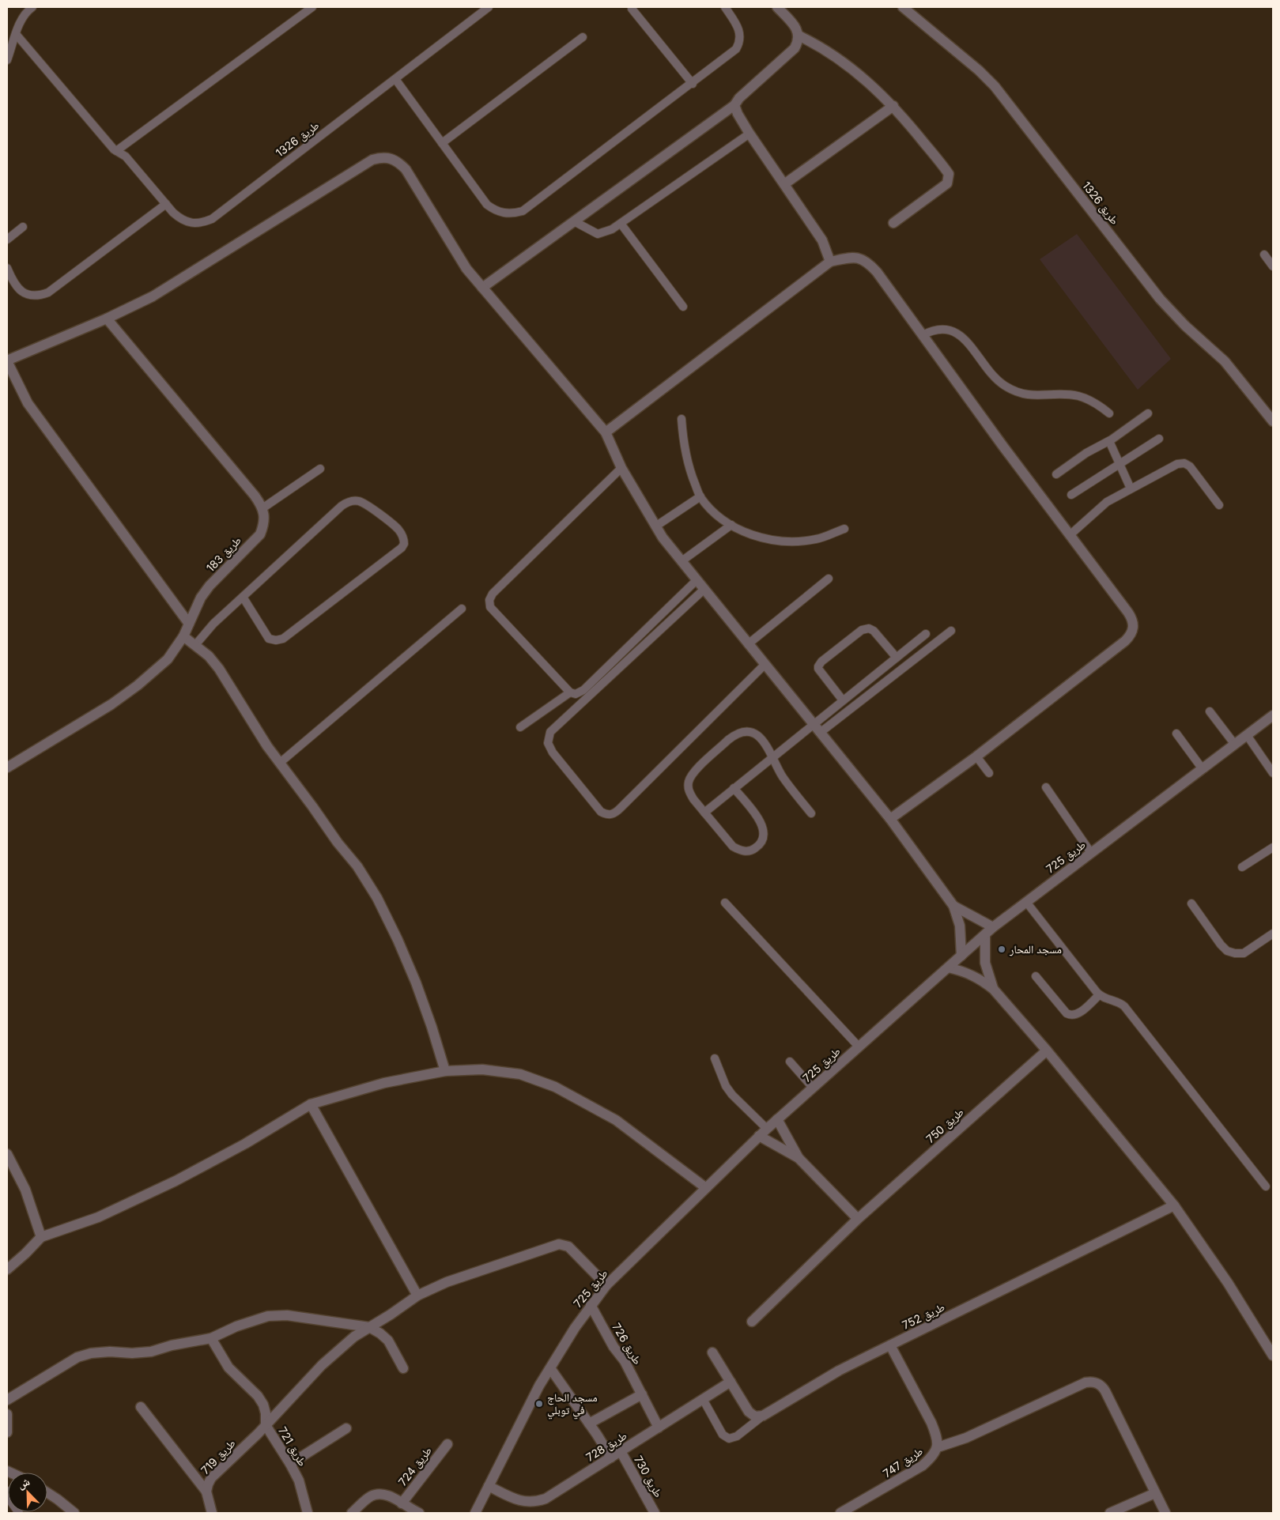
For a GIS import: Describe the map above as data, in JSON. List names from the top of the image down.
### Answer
{
  "streets": {
    "street": [
      "طريق 1326",
      "طريق 183",
      "طريق 725",
      "طريق 750",
      "طريق 752",
      "طريق 726",
      "طريق 721",
      "طريق 728",
      "طريق 719",
      "طريق 747",
      "طريق 724",
      "طريق 730"
    ]
  },
  "crossings": [
    ["طريق 725", "طريق 726"],
    ["طريق 725", "طريق 728"],
    ["طريق 725", "طريق 719"],
    ["طريق 752", "طريق 747"],
    ["طريق 726", "طريق 728"],
    ["طريق 721", "طريق 719"],
    ["طريق 728", "طريق 730"]
  ],
  "places": ["مسجد المحار", "مسجد الحاج في توبلي"],
  "north": "top left"
}
